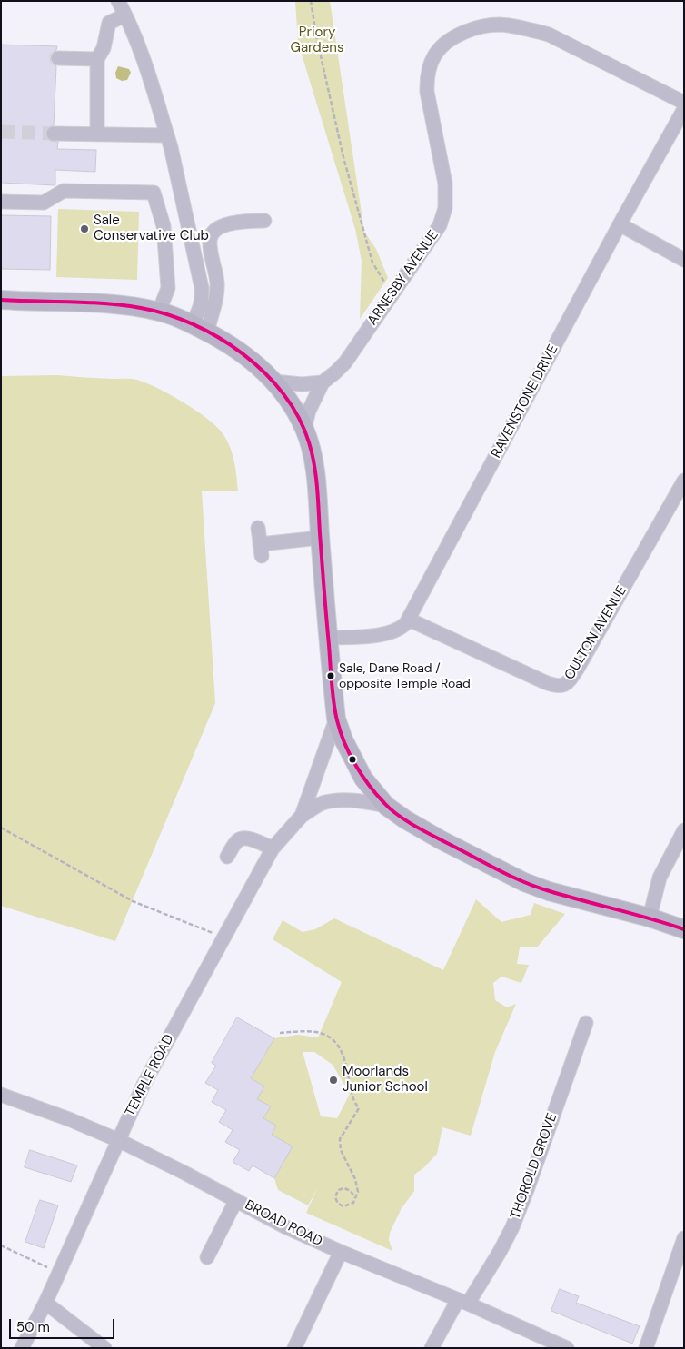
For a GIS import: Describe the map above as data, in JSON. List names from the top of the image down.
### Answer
{
  "streets": {
    "street": [
      "ARNESBY AVENUE",
      "RAVENSTONE DRIVE",
      "OULTON AVENUE",
      "TEMPLE ROAD",
      "THOROLD GROVE",
      "BROAD ROAD"
    ]
  },
  "crossings": [
    ["RAVENSTONE DRIVE", "OULTON AVENUE"],
    ["TEMPLE ROAD", "BROAD ROAD"],
    ["THOROLD GROVE", "BROAD ROAD"]
  ],
  "parks": ["Priory Gardens"],
  "places": ["Sale Conservative Club", "Sale, Dane Road / opposite Temple Road", "Moorlands Junior School"],
  "scale_bar": "50 m"
}
